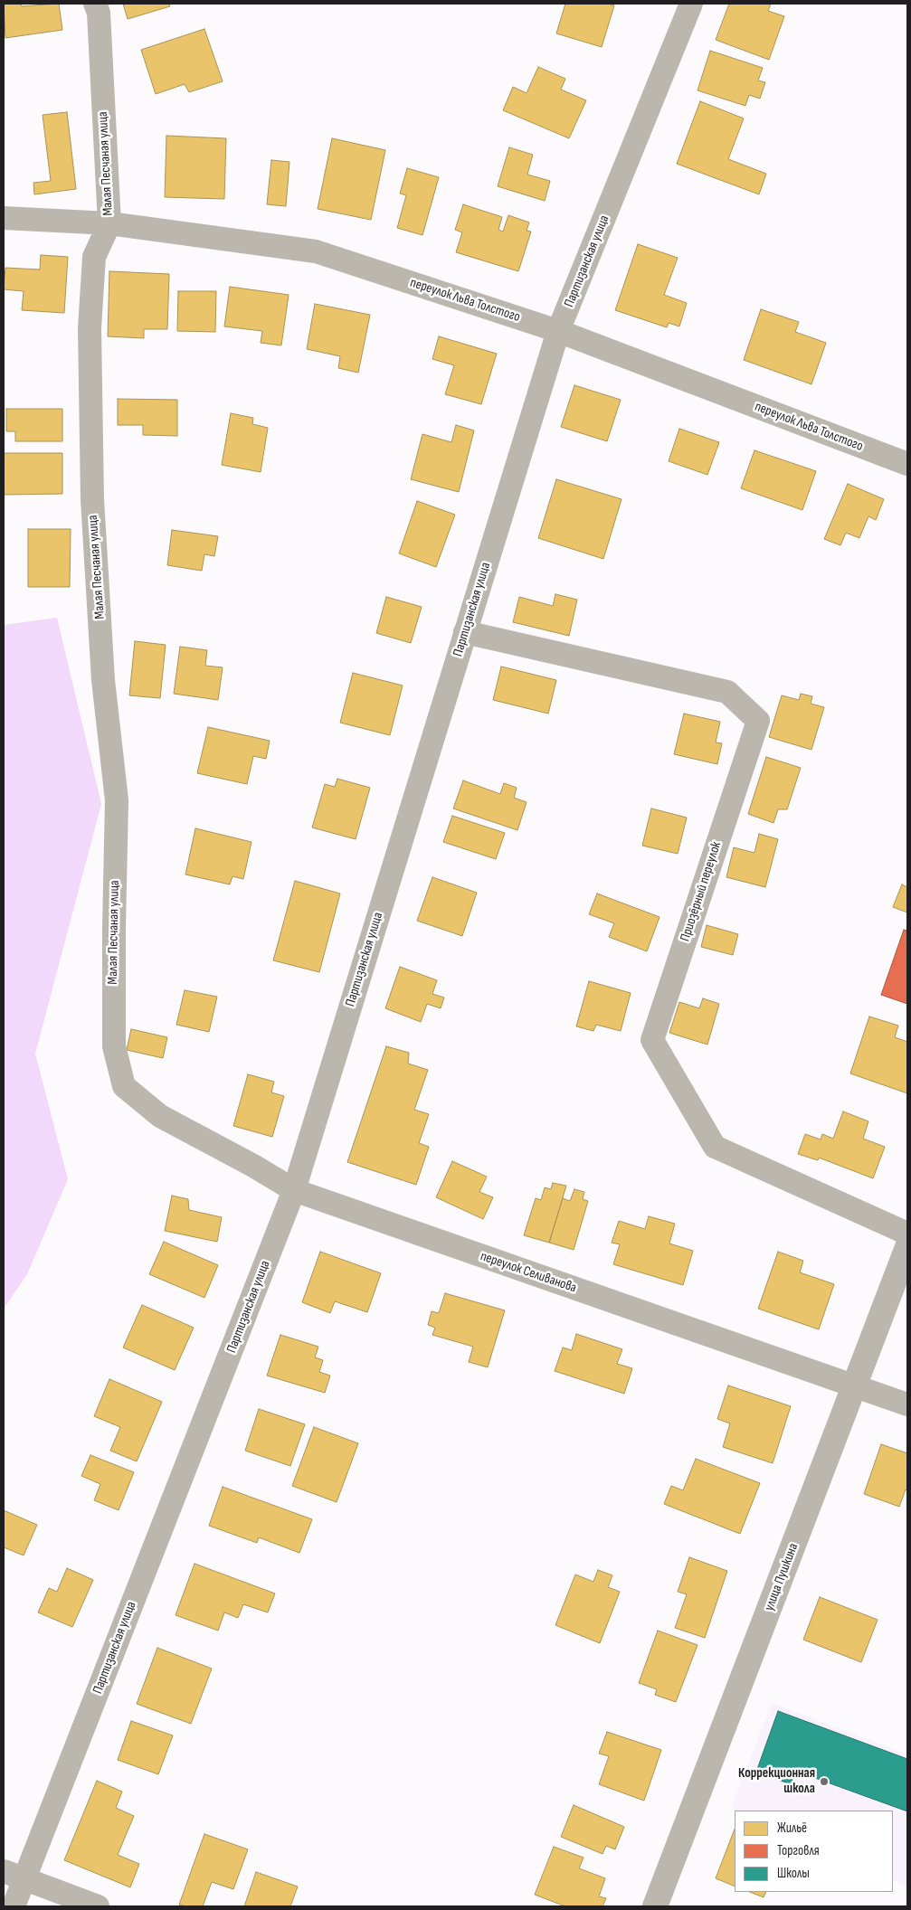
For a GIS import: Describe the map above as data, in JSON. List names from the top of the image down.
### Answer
{
  "streets": {
    "street": [
      "Малая Песчаная улица",
      "Партизанская улица",
      "переулок Льва Толстого",
      "Приозёрный переулок",
      "переулок Селиванова",
      "улица Пушкина"
    ]
  },
  "crossings": [
    ["Малая Песчаная улица", "переулок Льва Толстого"],
    ["Малая Песчаная улица", "переулок Селиванова"],
    ["Партизанская улица", "переулок Льва Толстого"],
    ["Партизанская улица", "Приозёрный переулок"],
    ["Партизанская улица", "переулок Селиванова"],
    ["переулок Селиванова", "улица Пушкина"]
  ],
  "places": ["Коррекционная школа"],
  "legend": ["Жильё", "Торговля", "Школы"]
}
